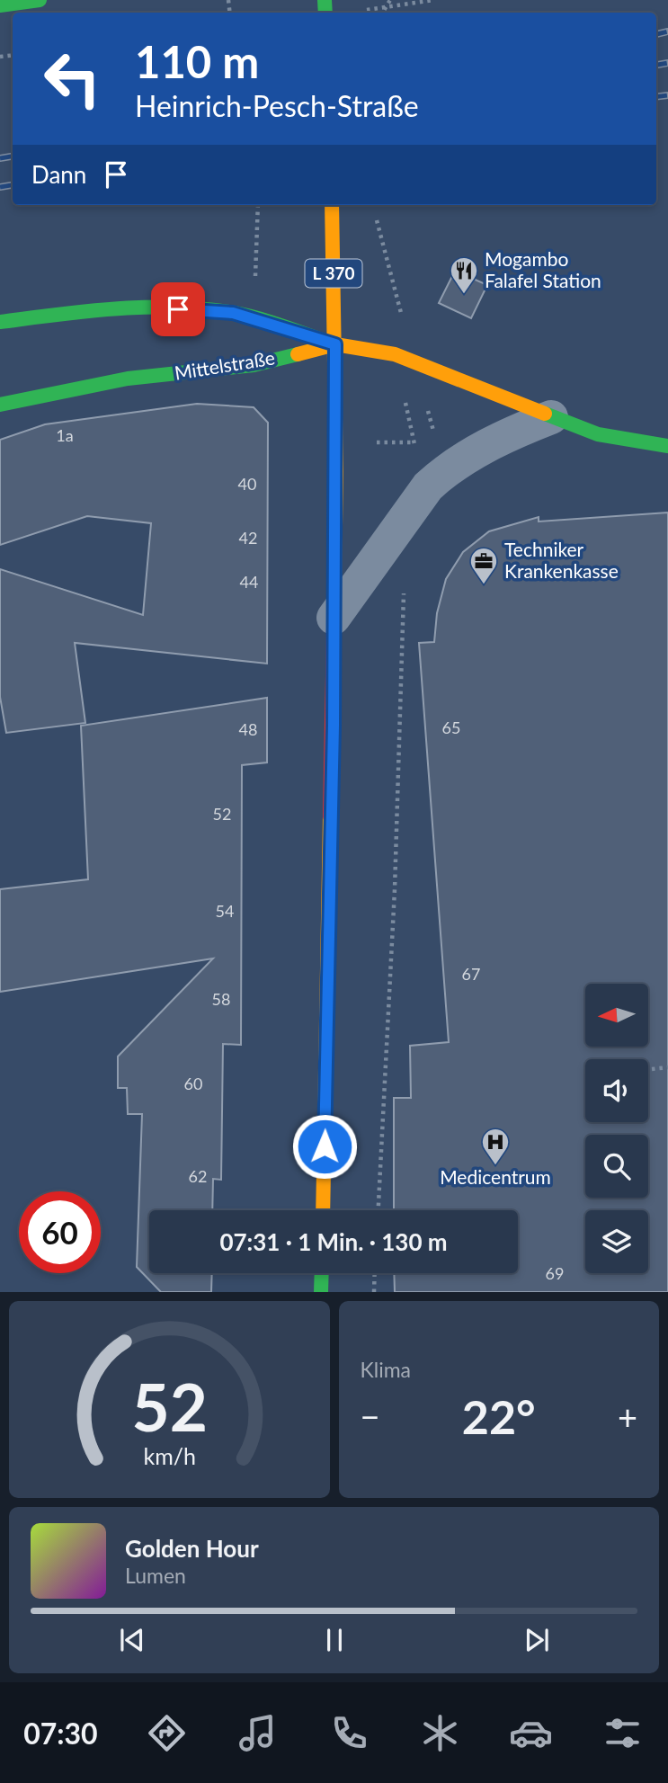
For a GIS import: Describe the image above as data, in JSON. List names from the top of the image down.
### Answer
{
  "streets": {
    "main road": ["L 370", "Mittelstraße"]
  },
  "crossings": [
    ["L 370", "Mittelstraße"]
  ],
  "places": {
    "restaurant": ["Mogambo Falafel Station"],
    "office": ["Techniker Krankenkasse"],
    "hospital": ["Medicentrum"]
  },
  "house_numbers": [
    "1a",
    "40",
    "42",
    "44",
    "65",
    "48",
    "52",
    "54",
    "67",
    "58",
    "60",
    "62",
    "69"
  ],
  "north": "left",
  "page": {
    "turn": ["110 m", "Heinrich-Pesch-Straße"],
    "then": "Dann",
    "limit": "60",
    "trip": "07:31 · 1 Min. · 130 m",
    "tile": "Klima",
    "heat": ["−", "22°", "+"],
    "song": ["Golden Hour", "Lumen"],
    "tabs": "07:30",
    "gauge": ["52", "km/h"]
  }
}
